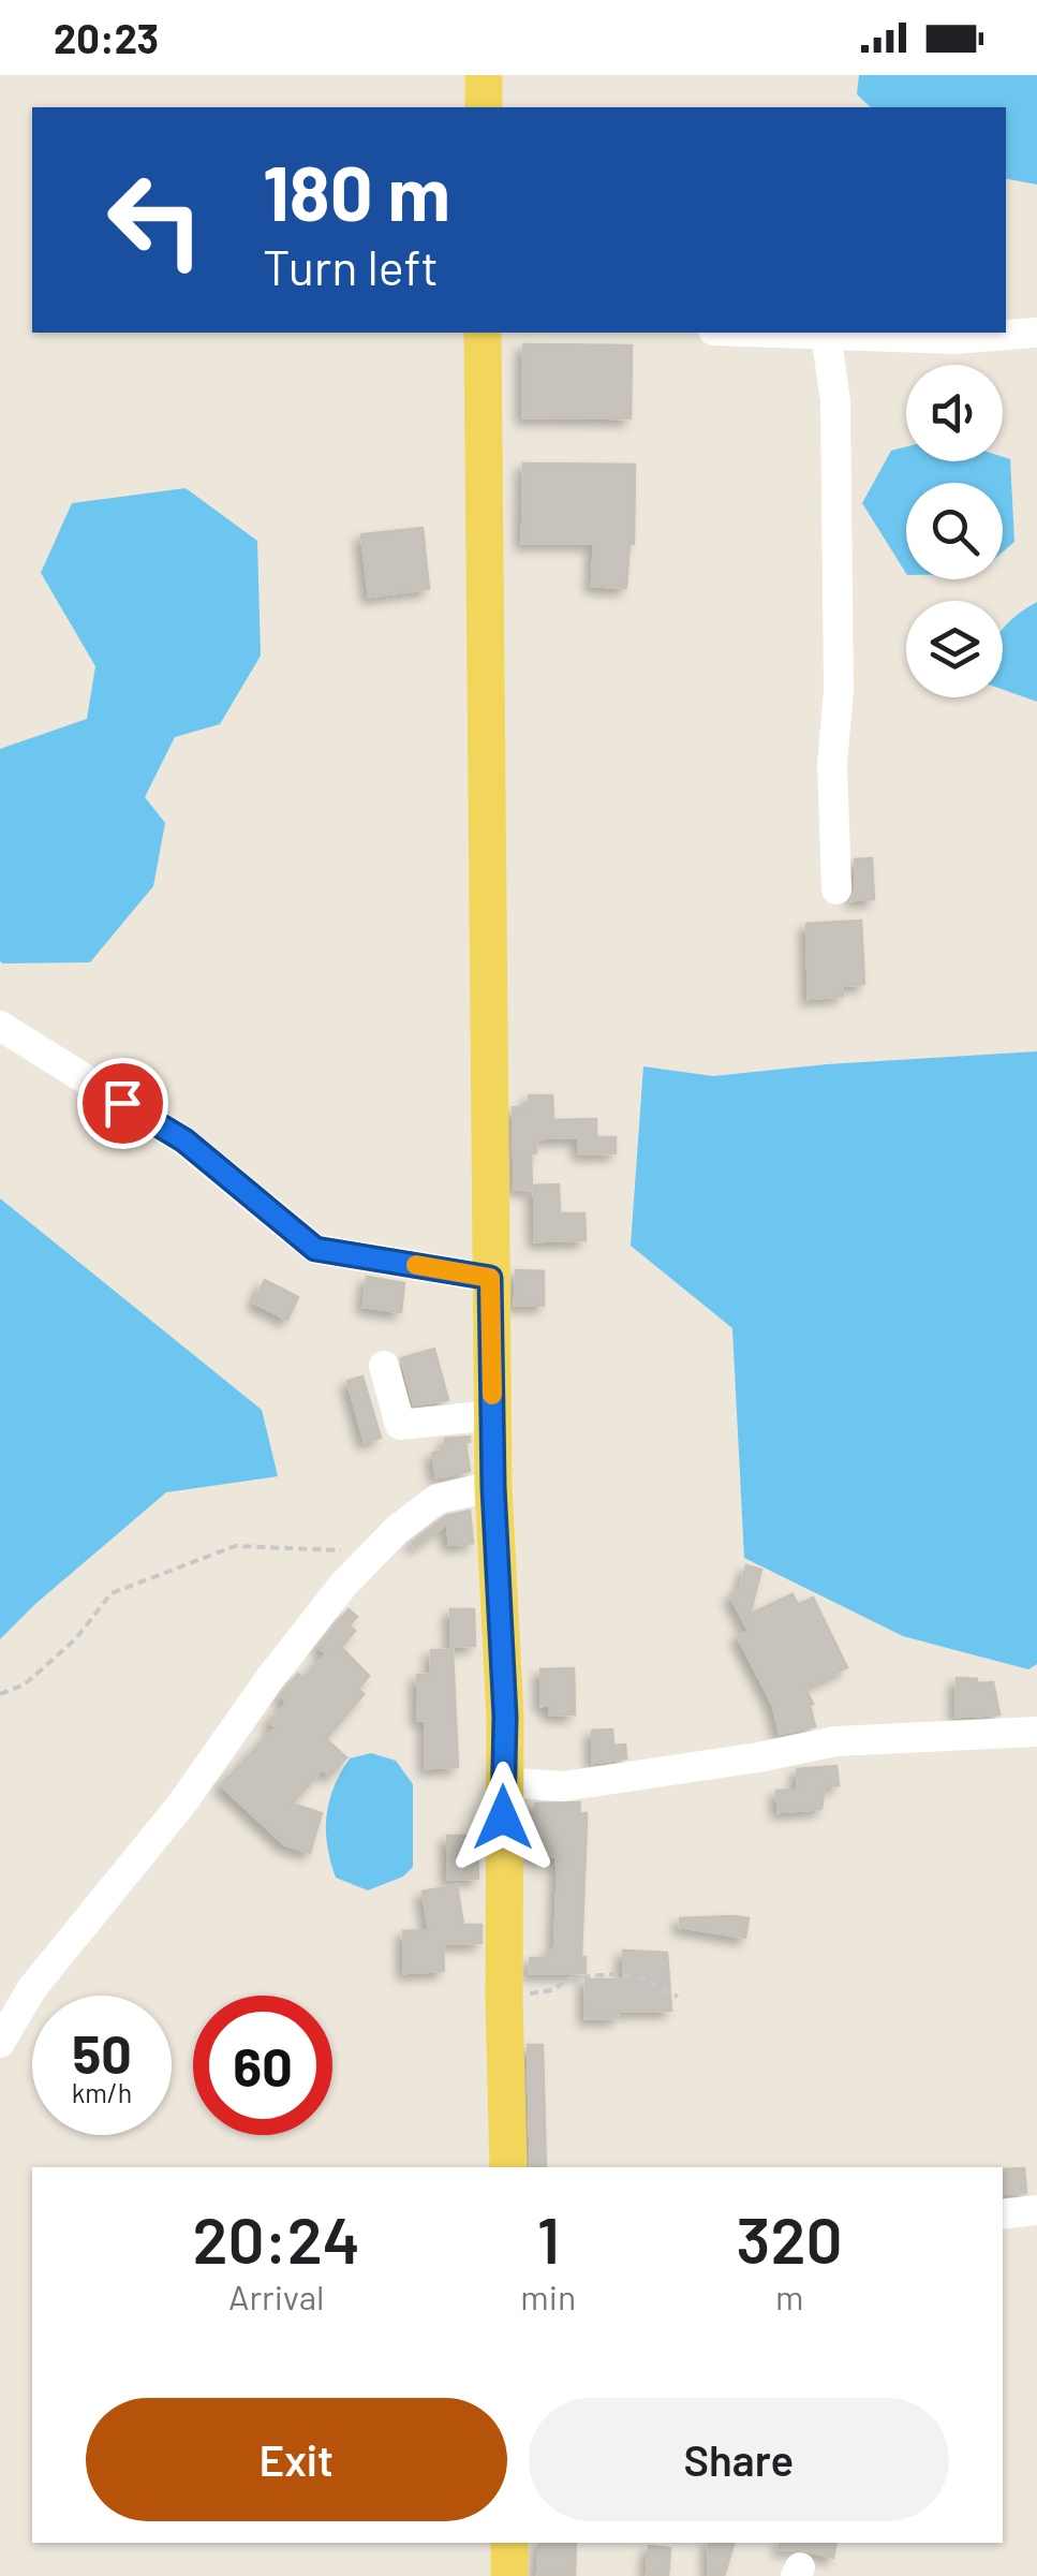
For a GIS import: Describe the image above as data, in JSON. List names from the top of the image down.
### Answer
{
  "page": {
    "status": "20:23",
    "turn": ["180 m", "Turn left"],
    "speed": "50 km/h",
    "limit": "60",
    "eta": [
      "20:24",
      "Arrival",
      "1",
      "min",
      "320",
      "m"
    ],
    "buttons": ["Exit", "Share"]
  }
}
